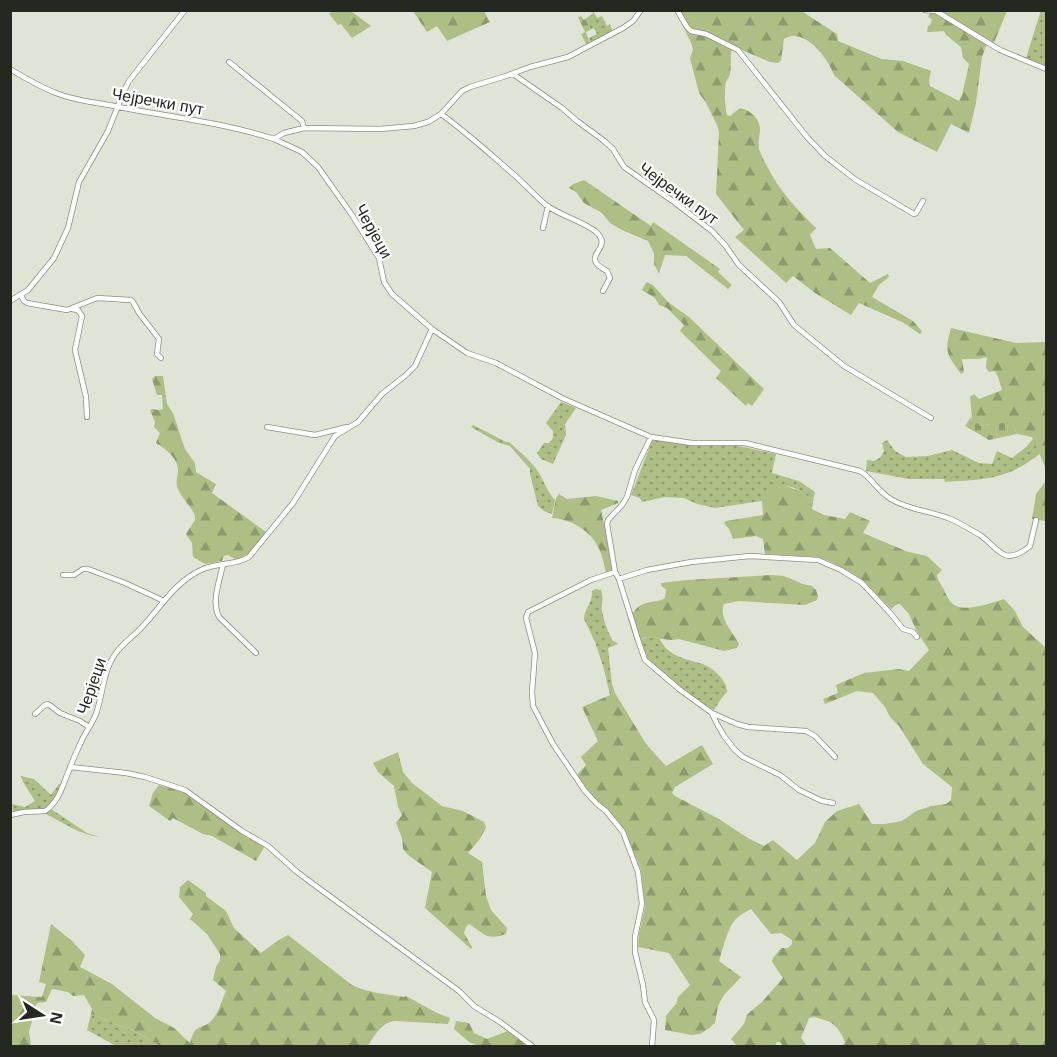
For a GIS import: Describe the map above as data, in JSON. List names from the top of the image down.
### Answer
{
  "streets": {
    "street": ["Чејречки пут", "Черјеци"]
  },
  "crossings": [
    ["Чејречки пут", "Черјеци"]
  ],
  "north": "right"
}
